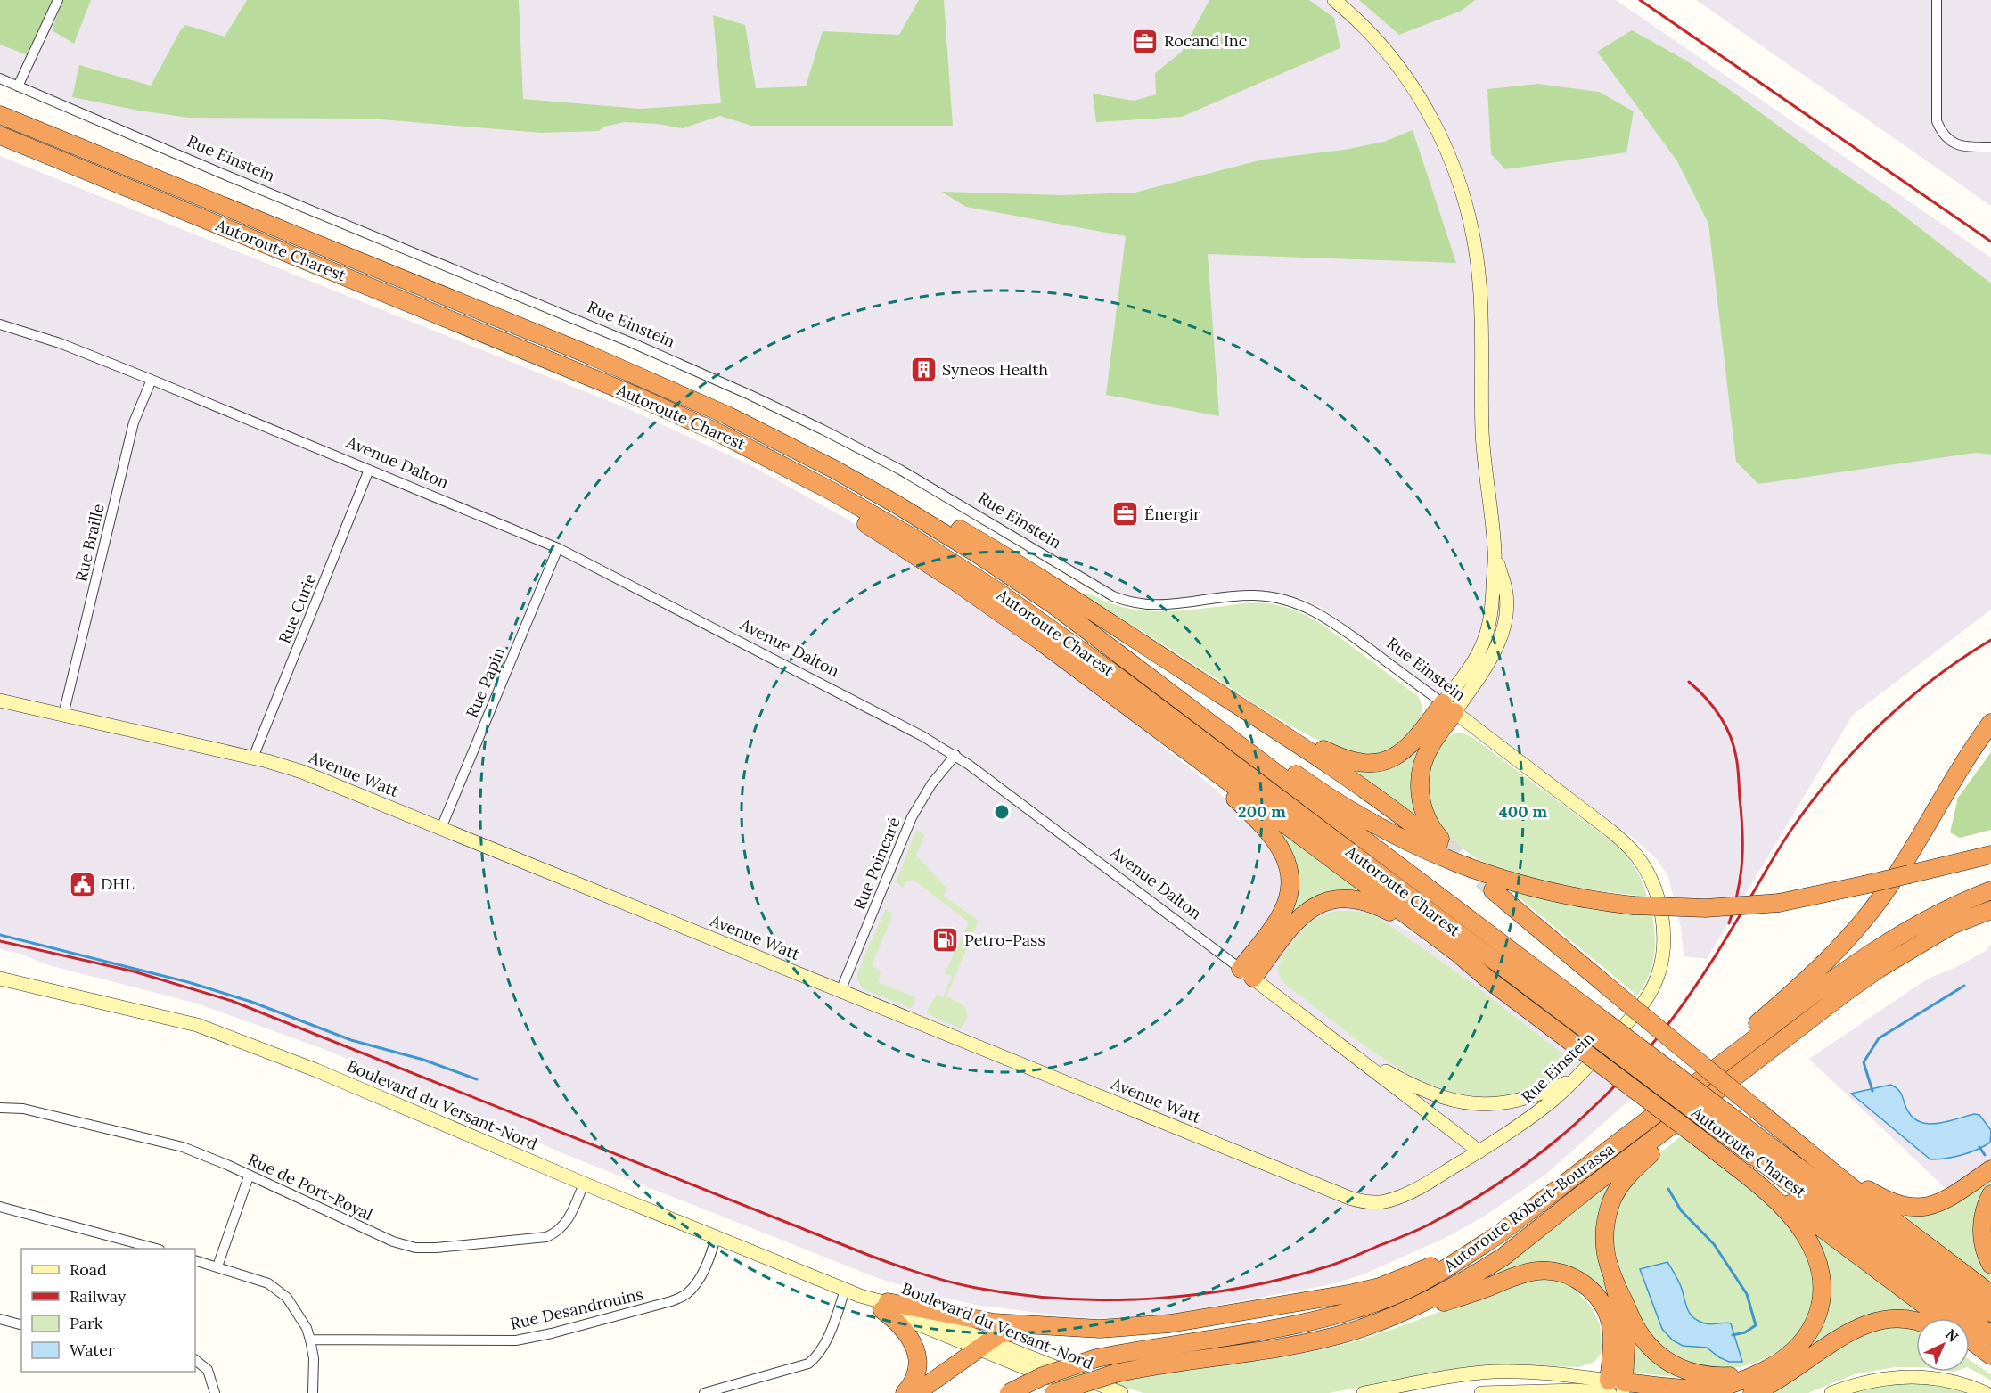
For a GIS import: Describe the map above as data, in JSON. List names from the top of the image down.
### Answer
{
  "streets": {
    "highway": ["Autoroute Charest", "Autoroute Robert-Bourassa"],
    "street": [
      "Rue Einstein",
      "Avenue Dalton",
      "Rue Braille",
      "Rue Curie",
      "Rue Papin",
      "Avenue Watt",
      "Rue Poincaré",
      "Boulevard du Versant-Nord",
      "Rue de Port-Royal",
      "Rue Desandrouins"
    ]
  },
  "crossings": [
    ["Rue Einstein", "Avenue Dalton"],
    ["Rue Einstein", "Avenue Watt"],
    ["Avenue Dalton", "Rue Braille"],
    ["Avenue Dalton", "Rue Curie"],
    ["Avenue Dalton", "Rue Papin"],
    ["Avenue Dalton", "Avenue Watt"],
    ["Avenue Dalton", "Rue Poincaré"],
    ["Rue Braille", "Avenue Watt"],
    ["Rue Curie", "Avenue Watt"],
    ["Rue Papin", "Avenue Watt"],
    ["Avenue Watt", "Rue Poincaré"],
    ["Boulevard du Versant-Nord", "Rue de Port-Royal"],
    ["Boulevard du Versant-Nord", "Rue Desandrouins"]
  ],
  "places": {
    "office": ["Rocand Inc", "Énergir"],
    "building": ["Syneos Health"],
    "public building": ["DHL"],
    "fuel station": ["Petro-Pass"]
  },
  "legend": [
    "Road",
    "Railway",
    "Park",
    "Water"
  ],
  "north": "top right",
  "rings": ["200 m", "400 m"]
}
